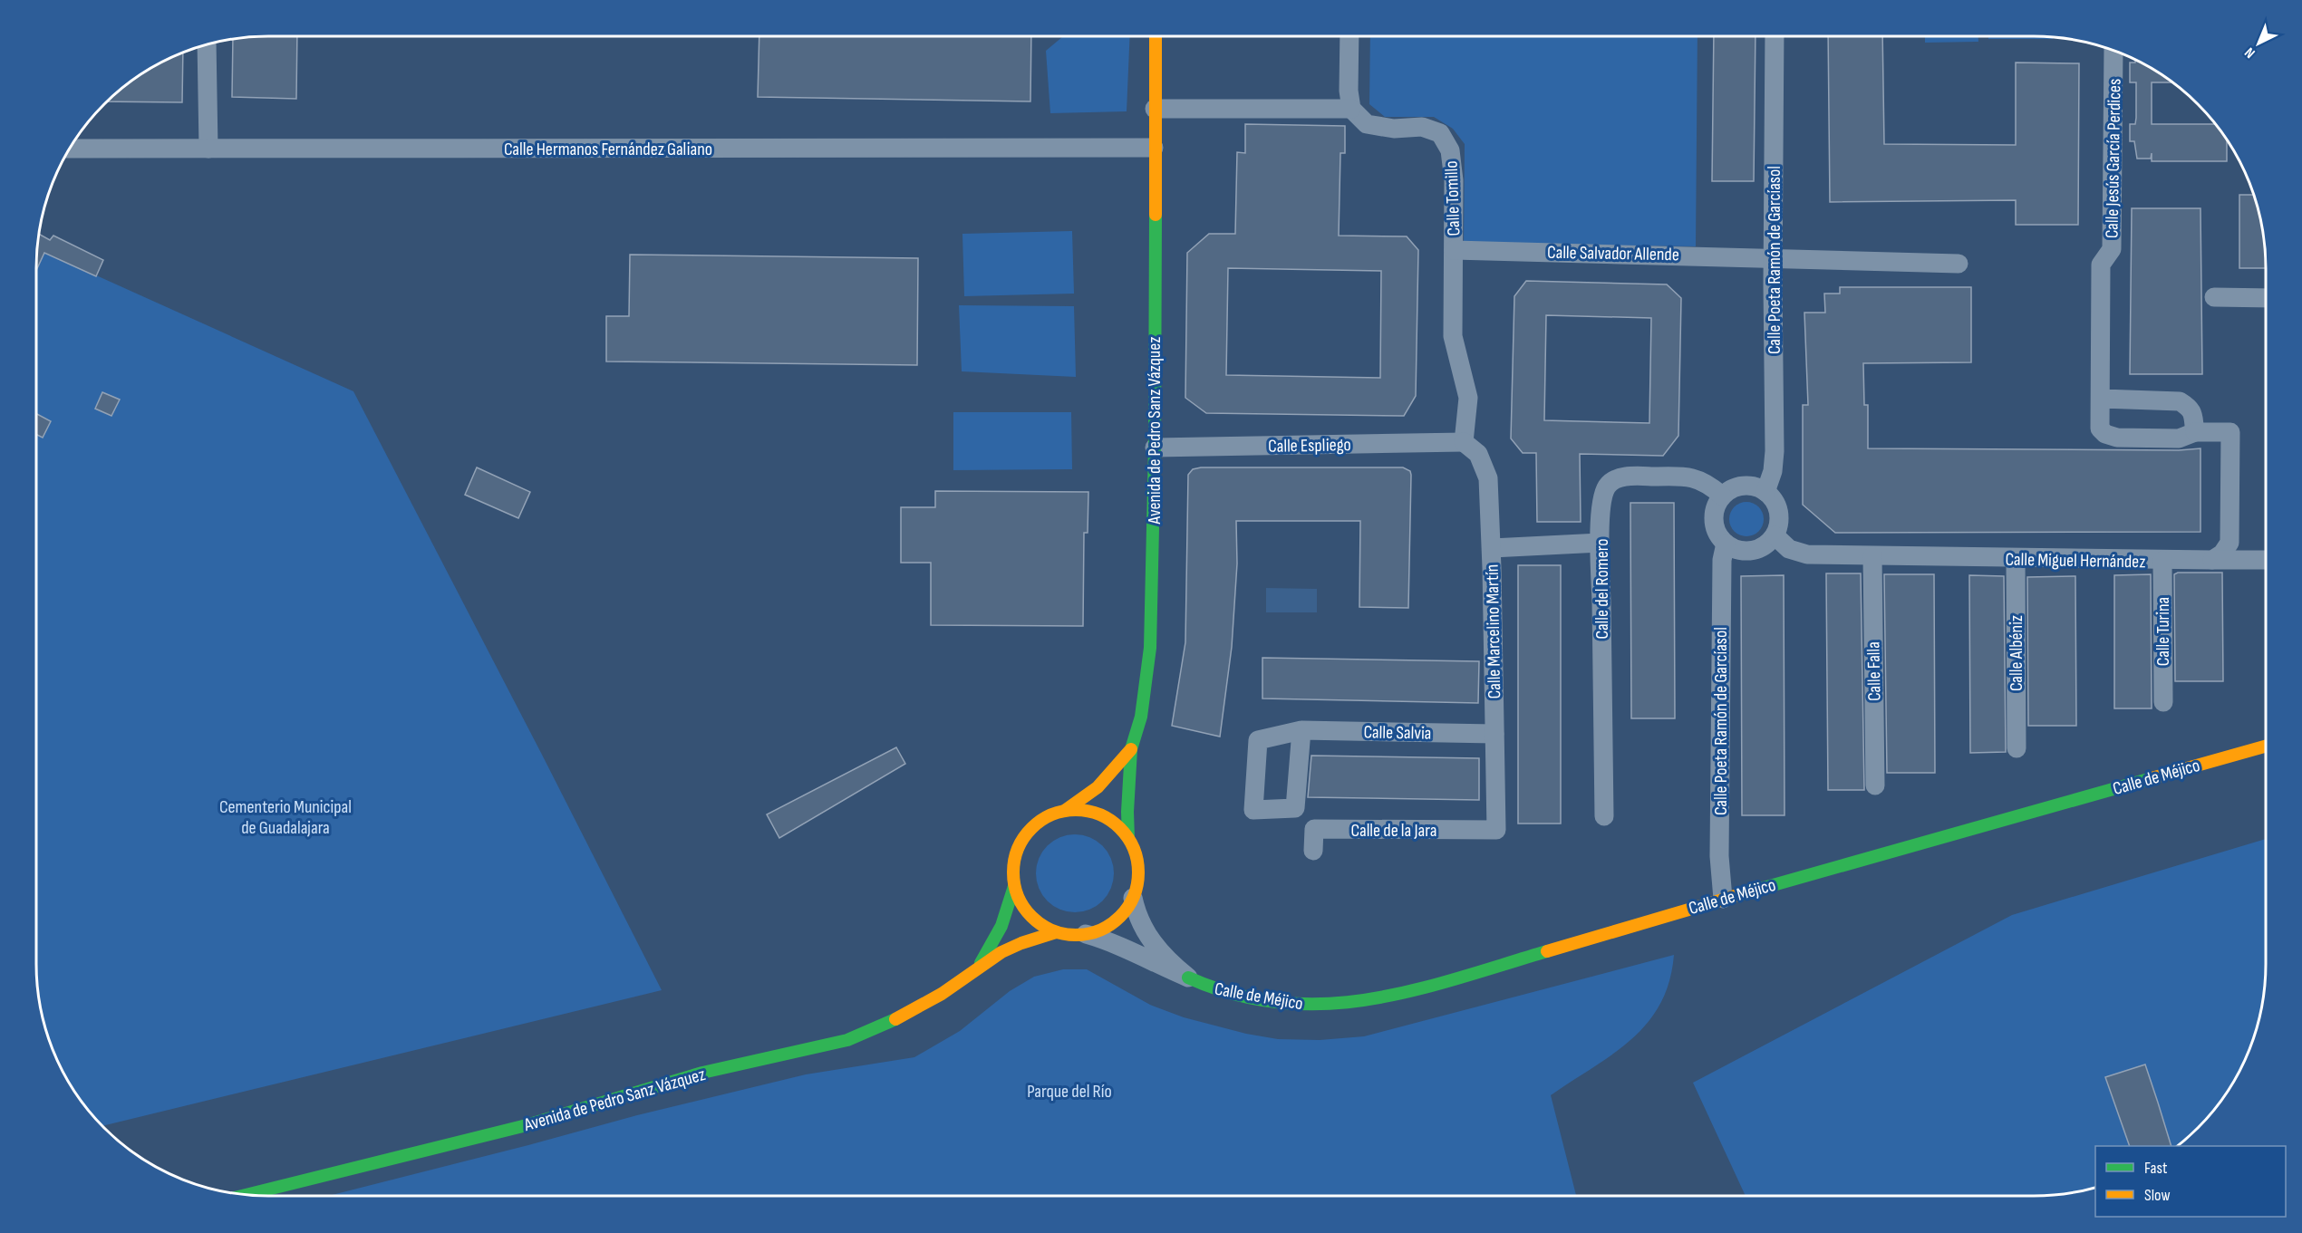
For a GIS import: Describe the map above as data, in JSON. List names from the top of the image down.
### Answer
{
  "streets": {
    "street": [
      "Calle Hermanos Fernández Galiano",
      "Calle Jesús García Perdices",
      "Calle Tomillo",
      "Calle Salvador Allende",
      "Calle Poeta Ramón de Garcíasol",
      "Avenida de Pedro Sanz Vázquez",
      "Calle Espliego",
      "Calle Miguel Hernández",
      "Calle del Romero",
      "Calle Marcelino Martín",
      "Calle Turina",
      "Calle Albéniz",
      "Calle Falla",
      "Calle Salvia",
      "Calle de Méjico",
      "Calle de la Jara"
    ]
  },
  "crossings": [
    ["Calle Hermanos Fernández Galiano", "Avenida de Pedro Sanz Vázquez"],
    ["Calle Tomillo", "Calle Salvador Allende"],
    ["Calle Tomillo", "Calle Espliego"],
    ["Calle Tomillo", "Calle Marcelino Martín"],
    ["Calle Salvador Allende", "Calle Poeta Ramón de Garcíasol"],
    ["Calle Poeta Ramón de Garcíasol", "Calle Miguel Hernández"],
    ["Calle Poeta Ramón de Garcíasol", "Calle del Romero"],
    ["Calle Poeta Ramón de Garcíasol", "Calle de Méjico"],
    ["Avenida de Pedro Sanz Vázquez", "Calle Espliego"],
    ["Avenida de Pedro Sanz Vázquez", "Calle de Méjico"],
    ["Calle Espliego", "Calle Marcelino Martín"],
    ["Calle Miguel Hernández", "Calle del Romero"],
    ["Calle Miguel Hernández", "Calle Turina"],
    ["Calle Miguel Hernández", "Calle Albéniz"],
    ["Calle Miguel Hernández", "Calle Falla"],
    ["Calle Marcelino Martín", "Calle Salvia"],
    ["Calle Marcelino Martín", "Calle de la Jara"]
  ],
  "parks": ["Cementerio Municipal de Guadalajara", "Parque del Río"],
  "legend": ["Fast", "Slow"],
  "north": "bottom left"
}
